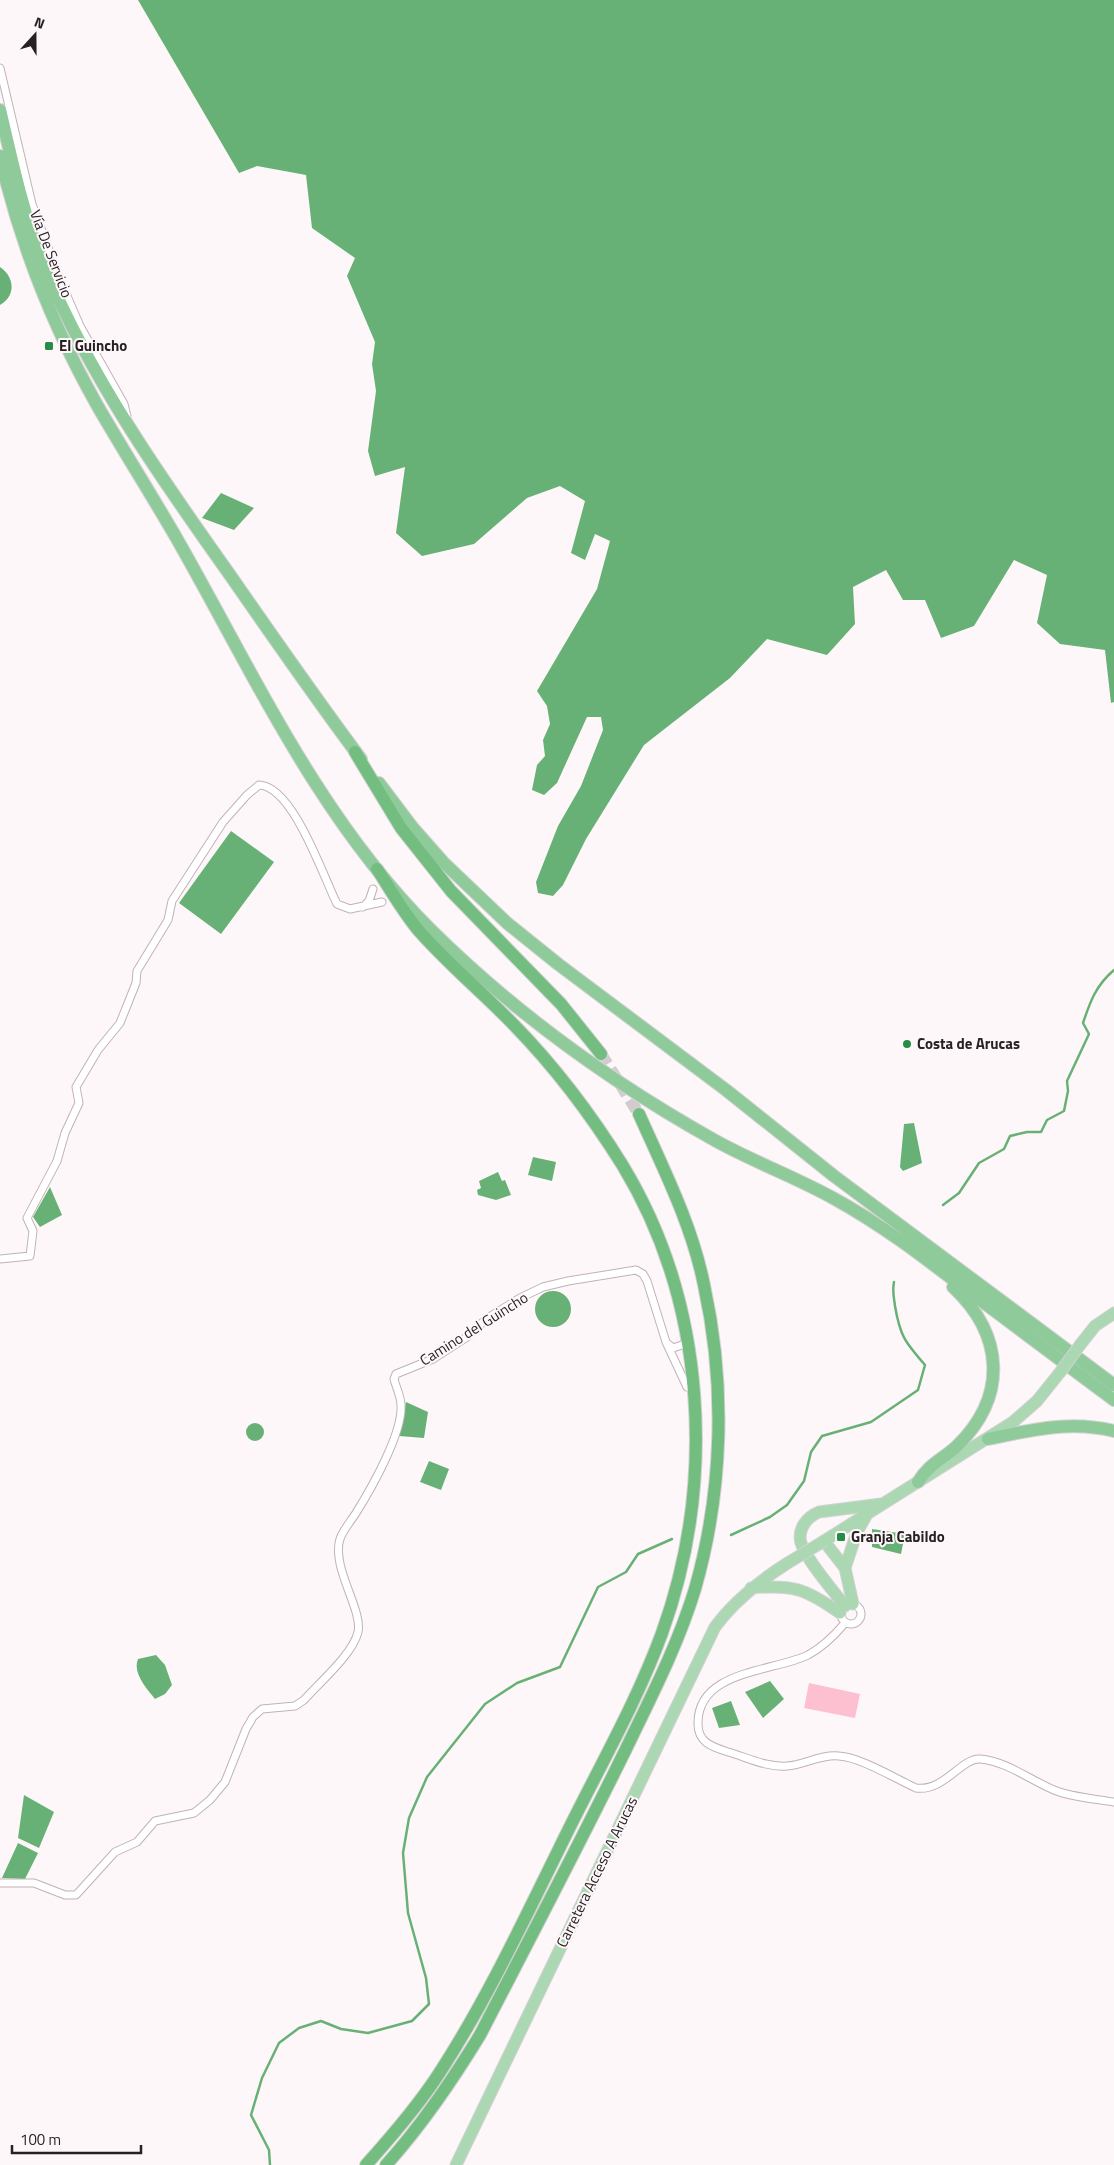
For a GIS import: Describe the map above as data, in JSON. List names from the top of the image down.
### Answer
{
  "streets": {
    "main road": ["Carretera Acceso A Arucas"],
    "street": ["Vía De Servicio", "Camino del Guincho"]
  },
  "places": {
    "transit": ["El Guincho", "Granja Cabildo"],
    "other": ["Costa de Arucas"]
  },
  "scale_bar": "100 m",
  "north": "top"
}
